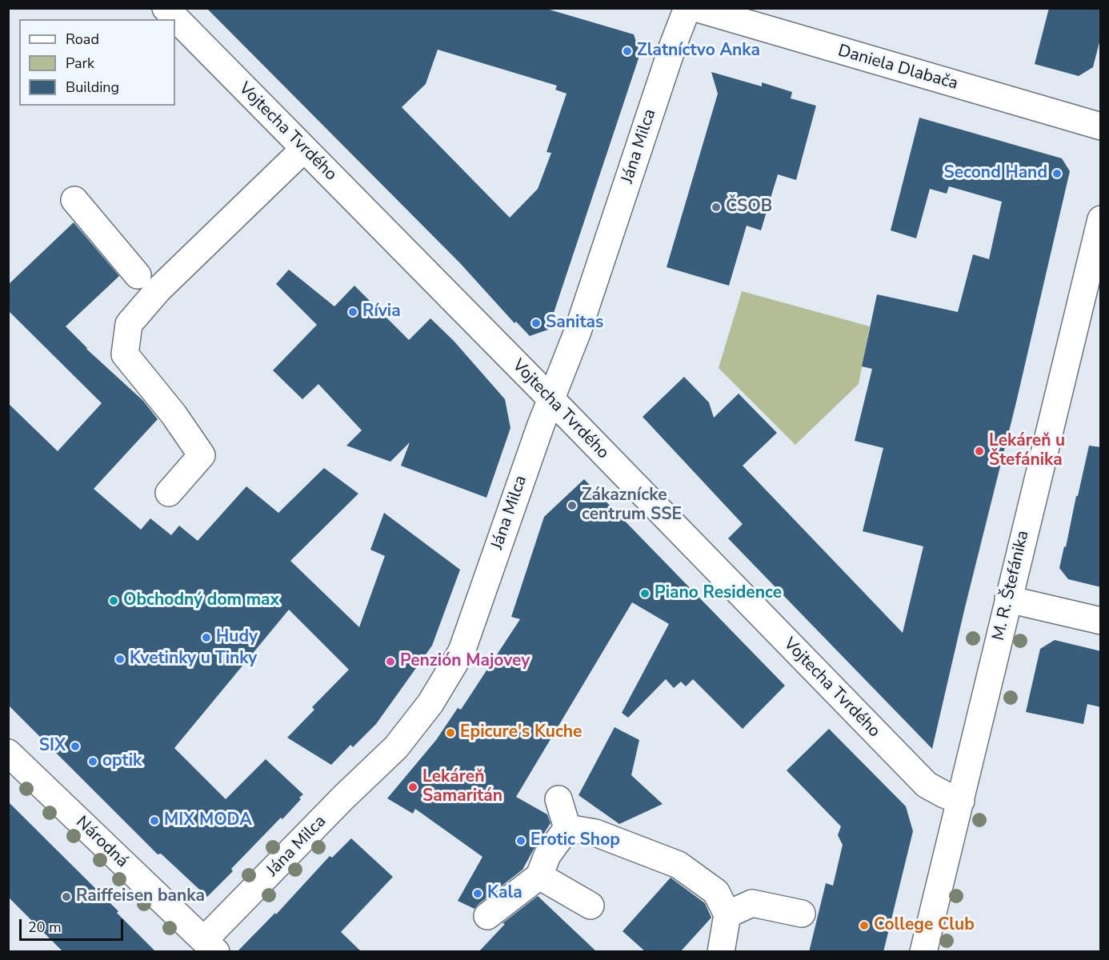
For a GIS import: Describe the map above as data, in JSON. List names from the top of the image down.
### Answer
{
  "streets": {
    "street": [
      "Daniela Dlabača",
      "Vojtecha Tvrdého",
      "Jána Milca",
      "M. R. Štefánika",
      "Národná"
    ]
  },
  "crossings": [
    ["Vojtecha Tvrdého", "Jána Milca"],
    ["Vojtecha Tvrdého", "M. R. Štefánika"],
    ["Jána Milca", "Národná"]
  ],
  "places": [
    "Zlatníctvo Anka",
    "Second Hand",
    "ČSOB",
    "Rívia",
    "Sanitas",
    "Lekáreň u Štefánika",
    "Zákaznícke centrum SSE",
    "Piano Residence",
    "Obchodný dom max",
    "Hudy",
    "Kvetinky u Tinky",
    "Penzión Majovey",
    "Epicure's Kuche",
    "SIX",
    "optik",
    "Lekáreň Samaritán",
    "MIX MODA",
    "Erotic Shop",
    "Kala",
    "Raiffeisen banka",
    "College Club"
  ],
  "legend": ["Road", "Park", "Building"],
  "scale_bar": "20 m"
}
